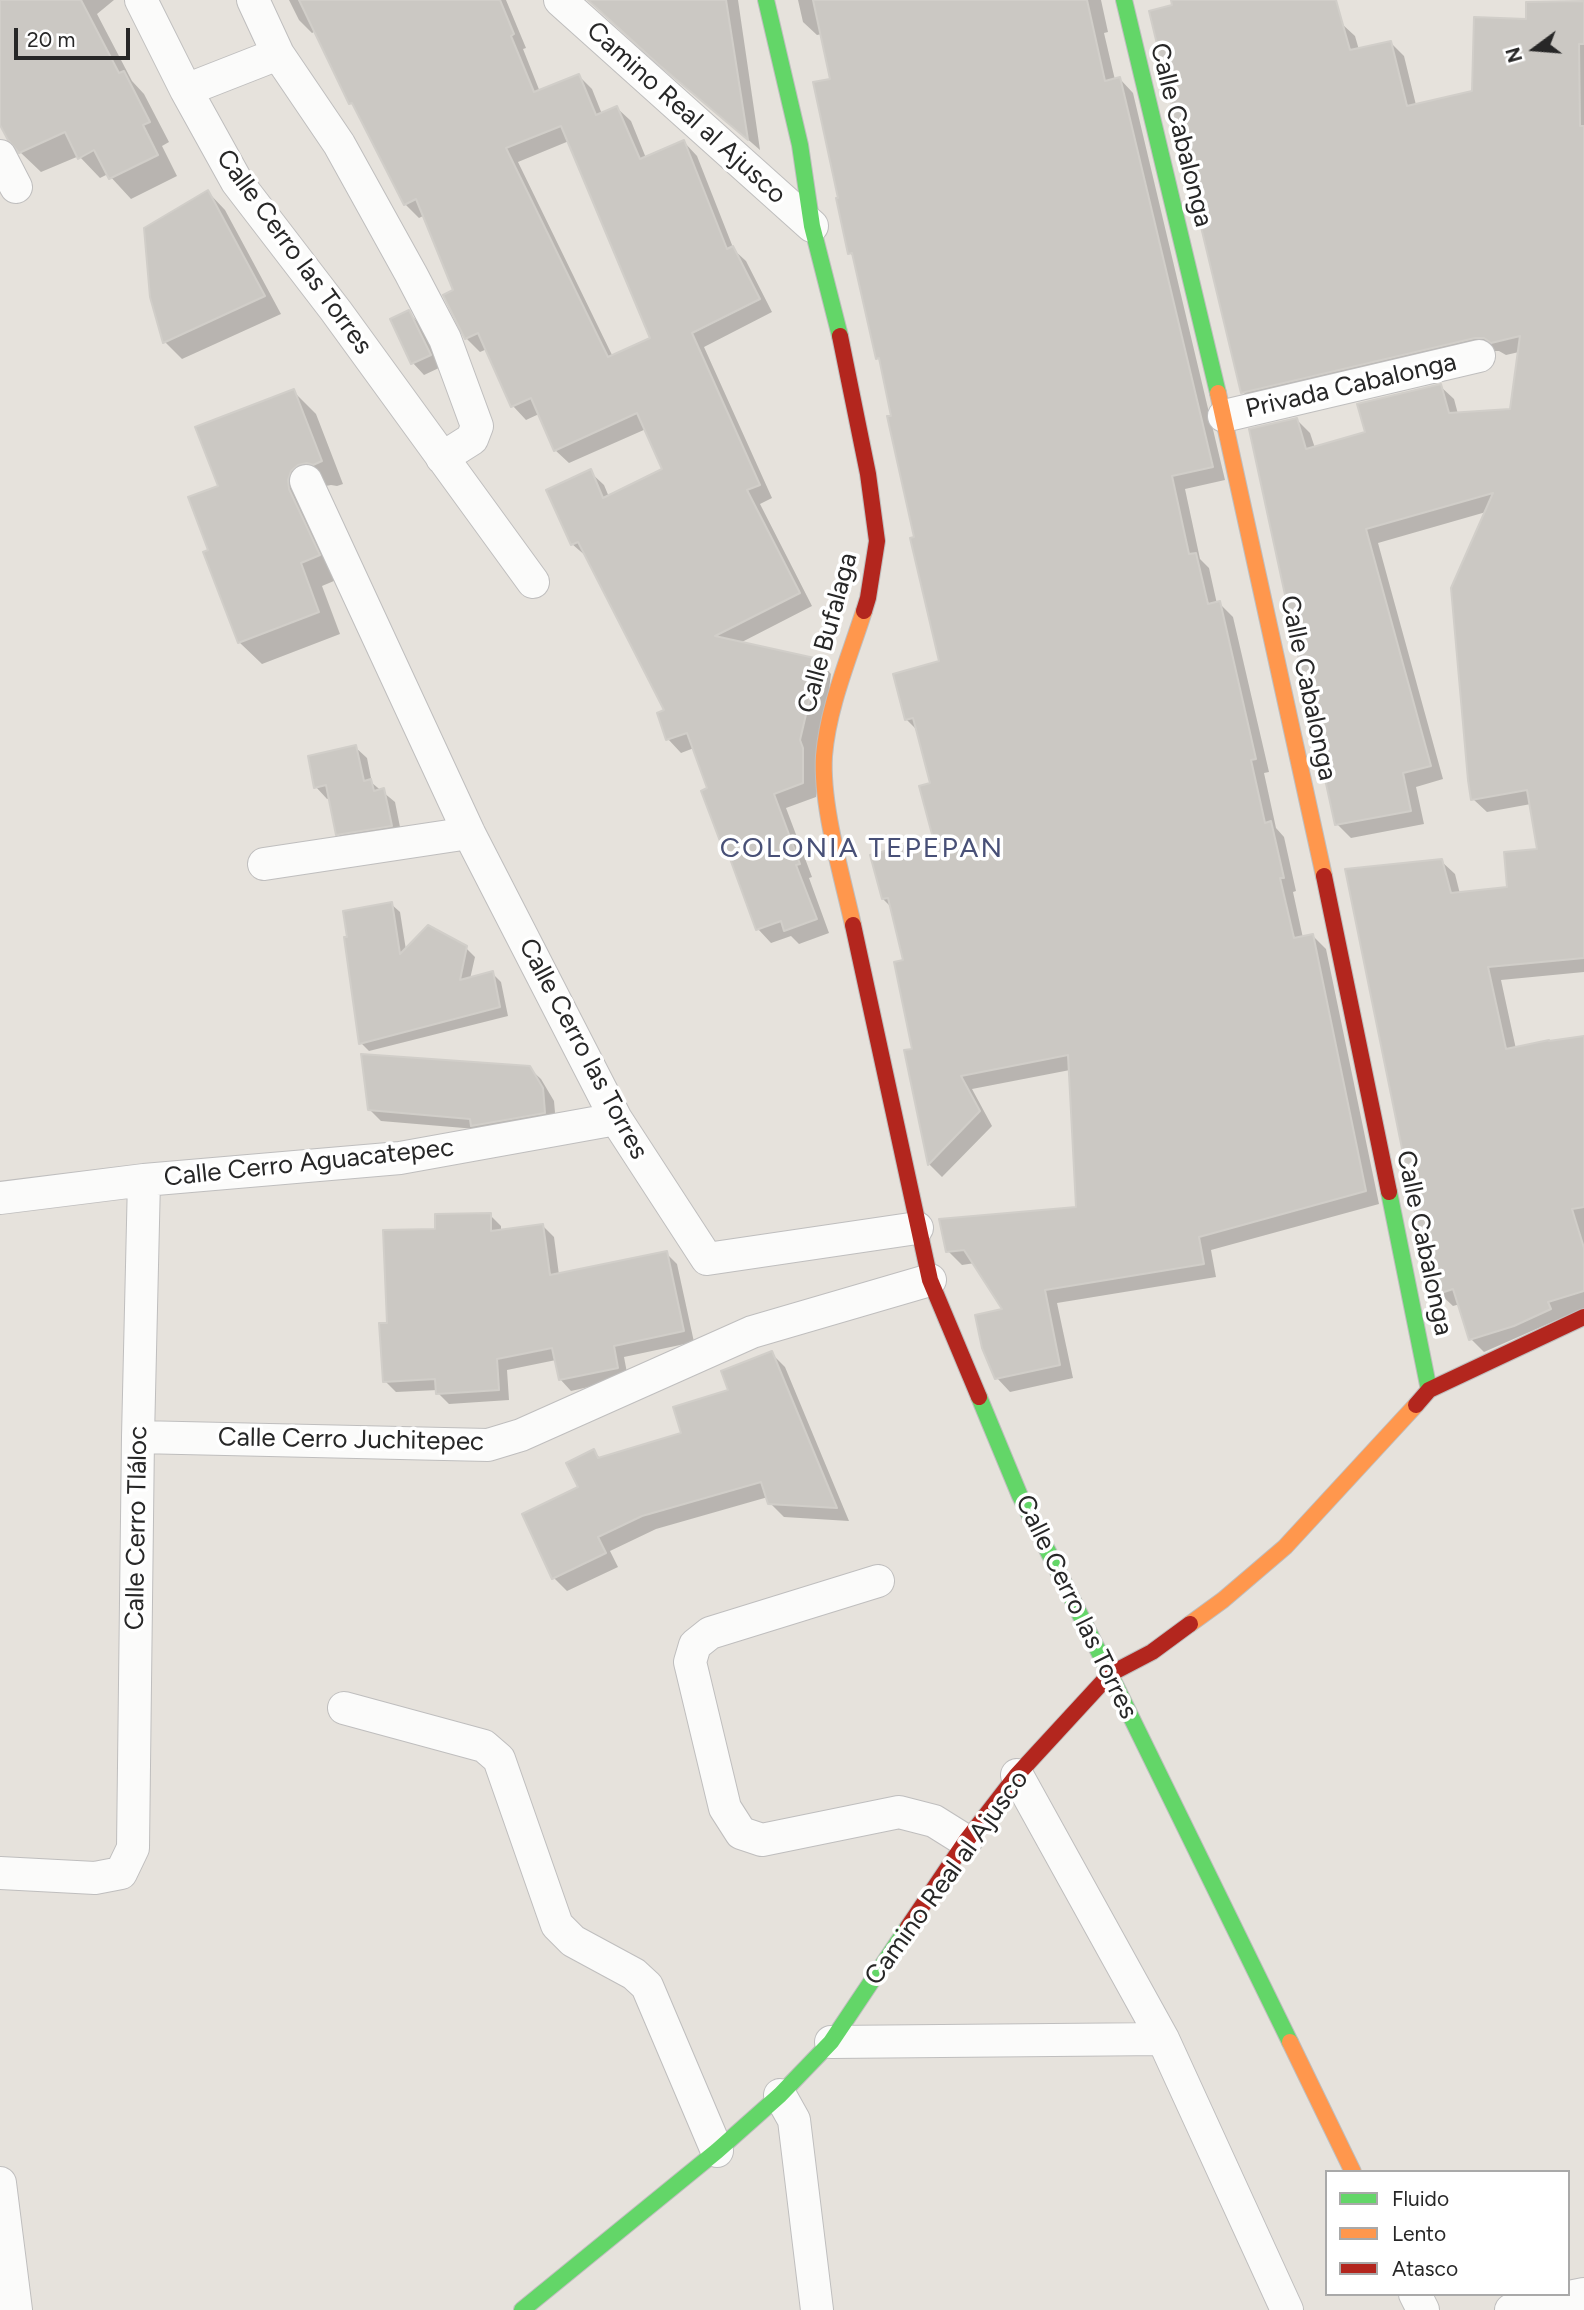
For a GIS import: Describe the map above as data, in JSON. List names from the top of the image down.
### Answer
{
  "streets": {
    "street": [
      "Camino Real al Ajusco",
      "Calle Cabalonga",
      "Calle Cerro las Torres",
      "Privada Cabalonga",
      "Calle Bufalaga",
      "Calle Cerro Aguacatepec",
      "Calle Cerro Juchitepec",
      "Calle Cerro Tláloc"
    ]
  },
  "crossings": [
    ["Camino Real al Ajusco", "Calle Cabalonga"],
    ["Camino Real al Ajusco", "Calle Cerro las Torres"],
    ["Camino Real al Ajusco", "Calle Bufalaga"],
    ["Calle Cabalonga", "Privada Cabalonga"],
    ["Calle Cerro las Torres", "Calle Bufalaga"],
    ["Calle Cerro las Torres", "Calle Cerro Aguacatepec"],
    ["Calle Cerro las Torres", "Calle Cerro Juchitepec"],
    ["Calle Bufalaga", "Calle Cerro Juchitepec"],
    ["Calle Cerro Aguacatepec", "Calle Cerro Tláloc"],
    ["Calle Cerro Juchitepec", "Calle Cerro Tláloc"]
  ],
  "districts": ["COLONIA TEPEPAN"],
  "legend": ["Fluido", "Lento", "Atasco"],
  "scale_bar": "20 m",
  "north": "left"
}
